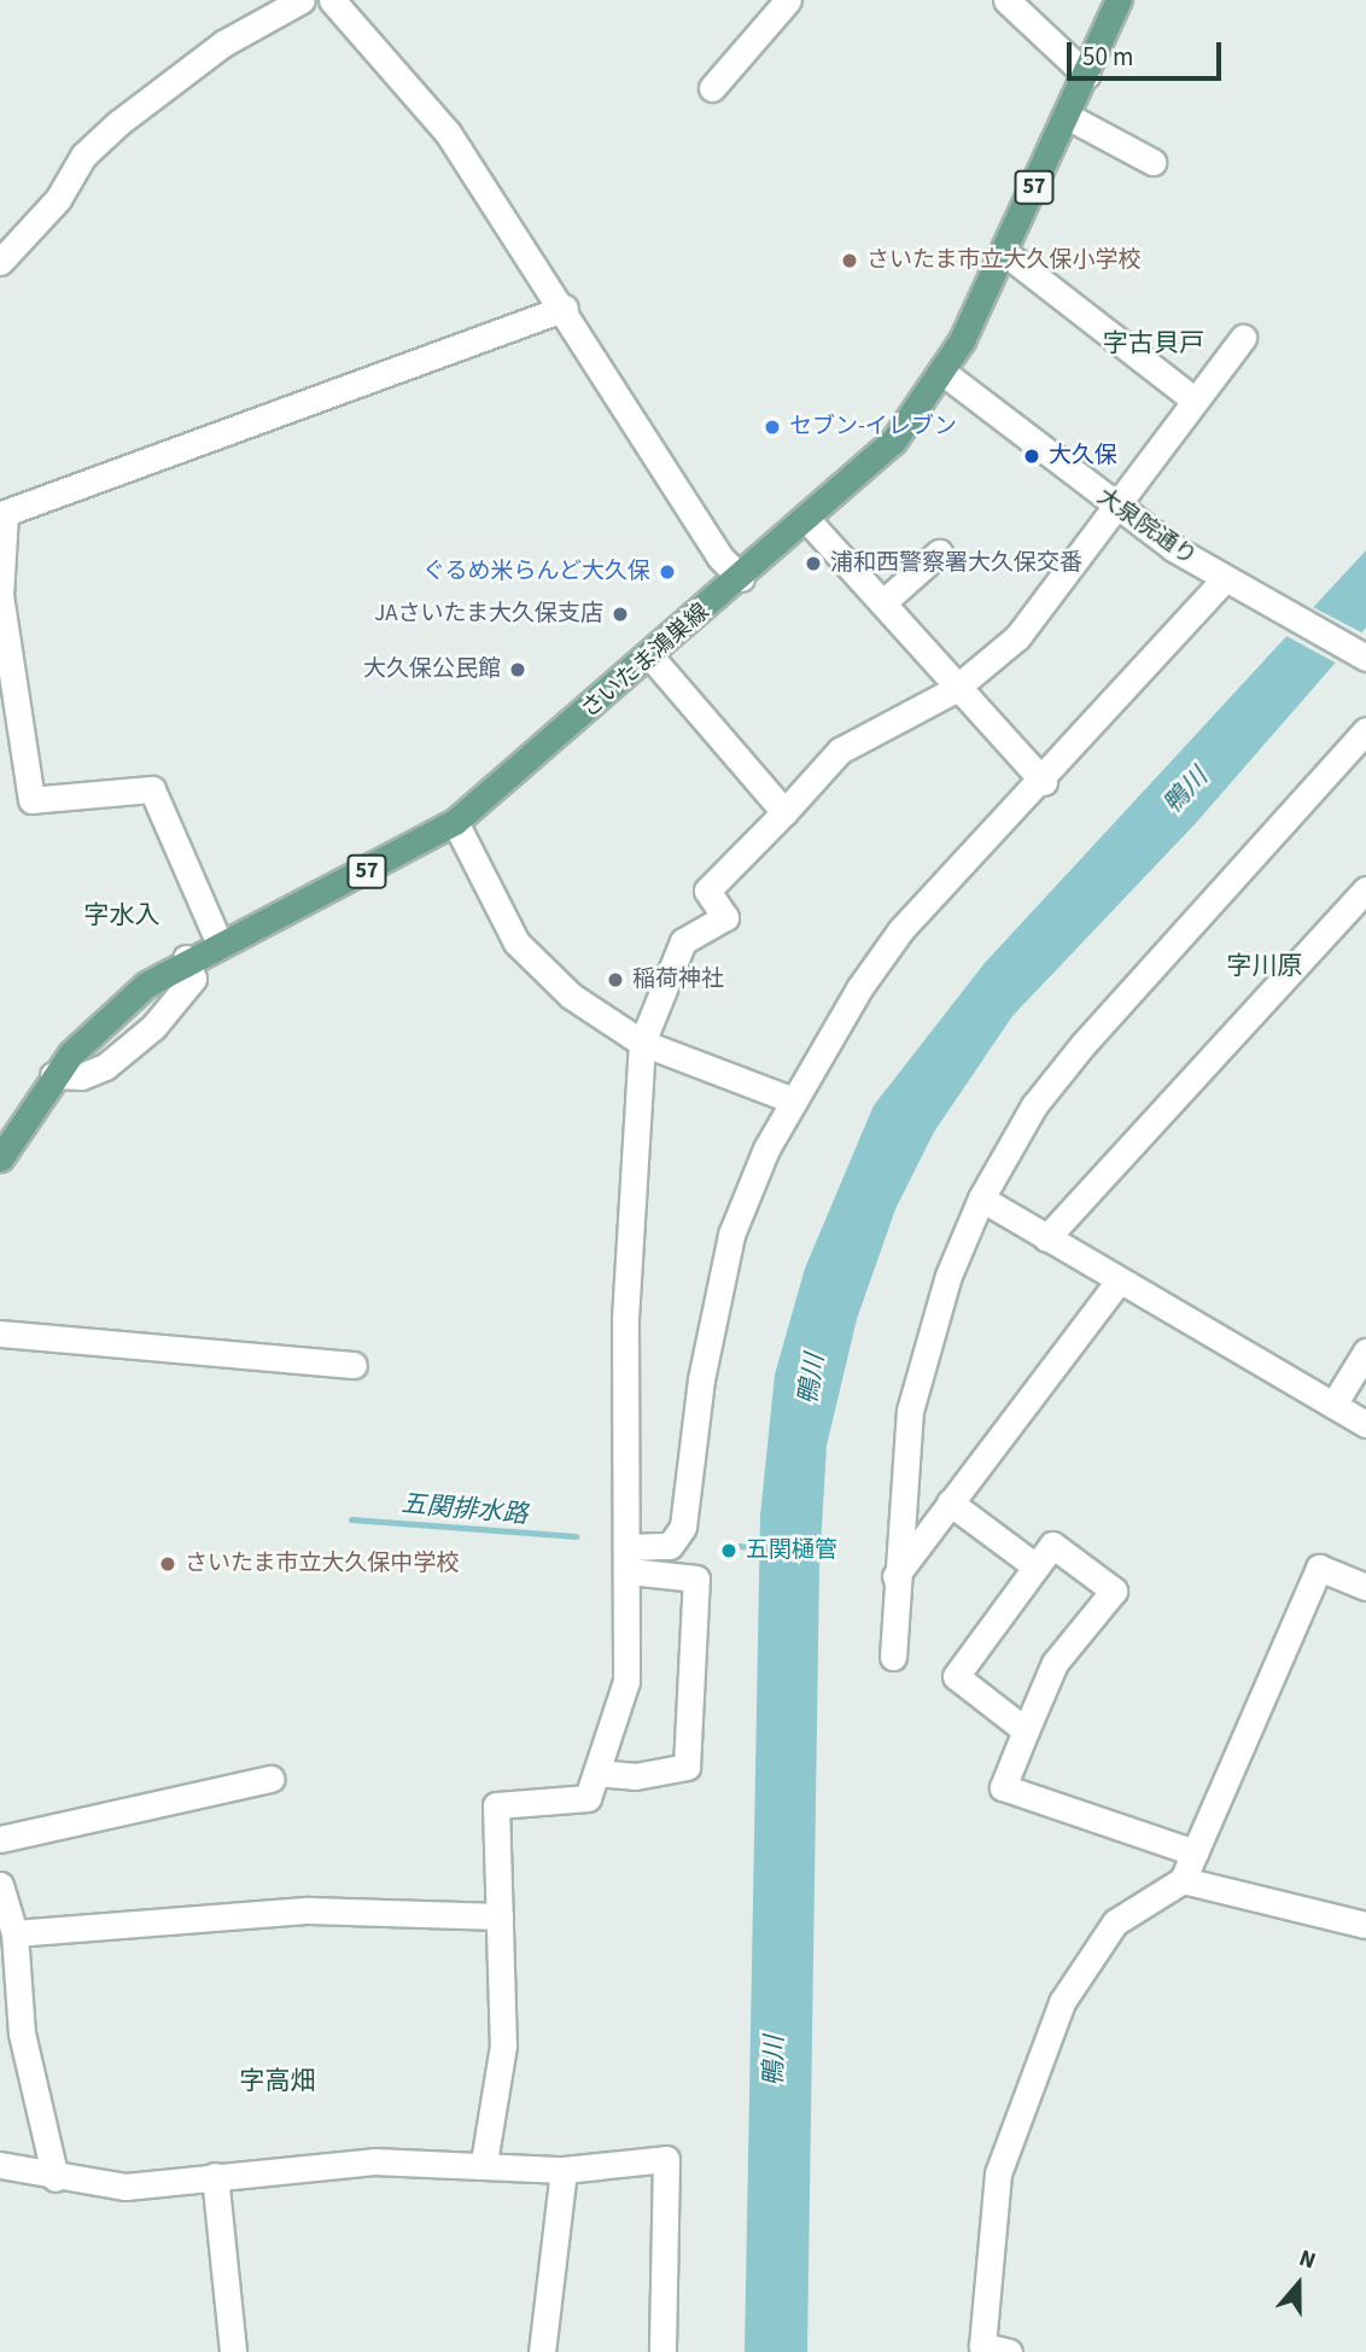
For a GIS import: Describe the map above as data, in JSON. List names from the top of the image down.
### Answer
{
  "streets": {
    "main road": ["57", "さいたま鴻巣線"],
    "street": ["大泉院通り"]
  },
  "crossings": [
    ["大泉院通り", "さいたま鴻巣線"]
  ],
  "districts": [
    "字古貝戸",
    "字水入",
    "字川原",
    "字高畑"
  ],
  "water": ["鴨川", "五関排水路"],
  "places": [
    "さいたま市立大久保小学校",
    "セブン-イレブン",
    "大久保",
    "浦和西警察署大久保交番",
    "ぐるめ米らんど大久保",
    "JAさいたま大久保支店",
    "大久保公民館",
    "稲荷神社",
    "五関樋管",
    "さいたま市立大久保中学校"
  ],
  "scale_bar": "50 m",
  "north": "top"
}
